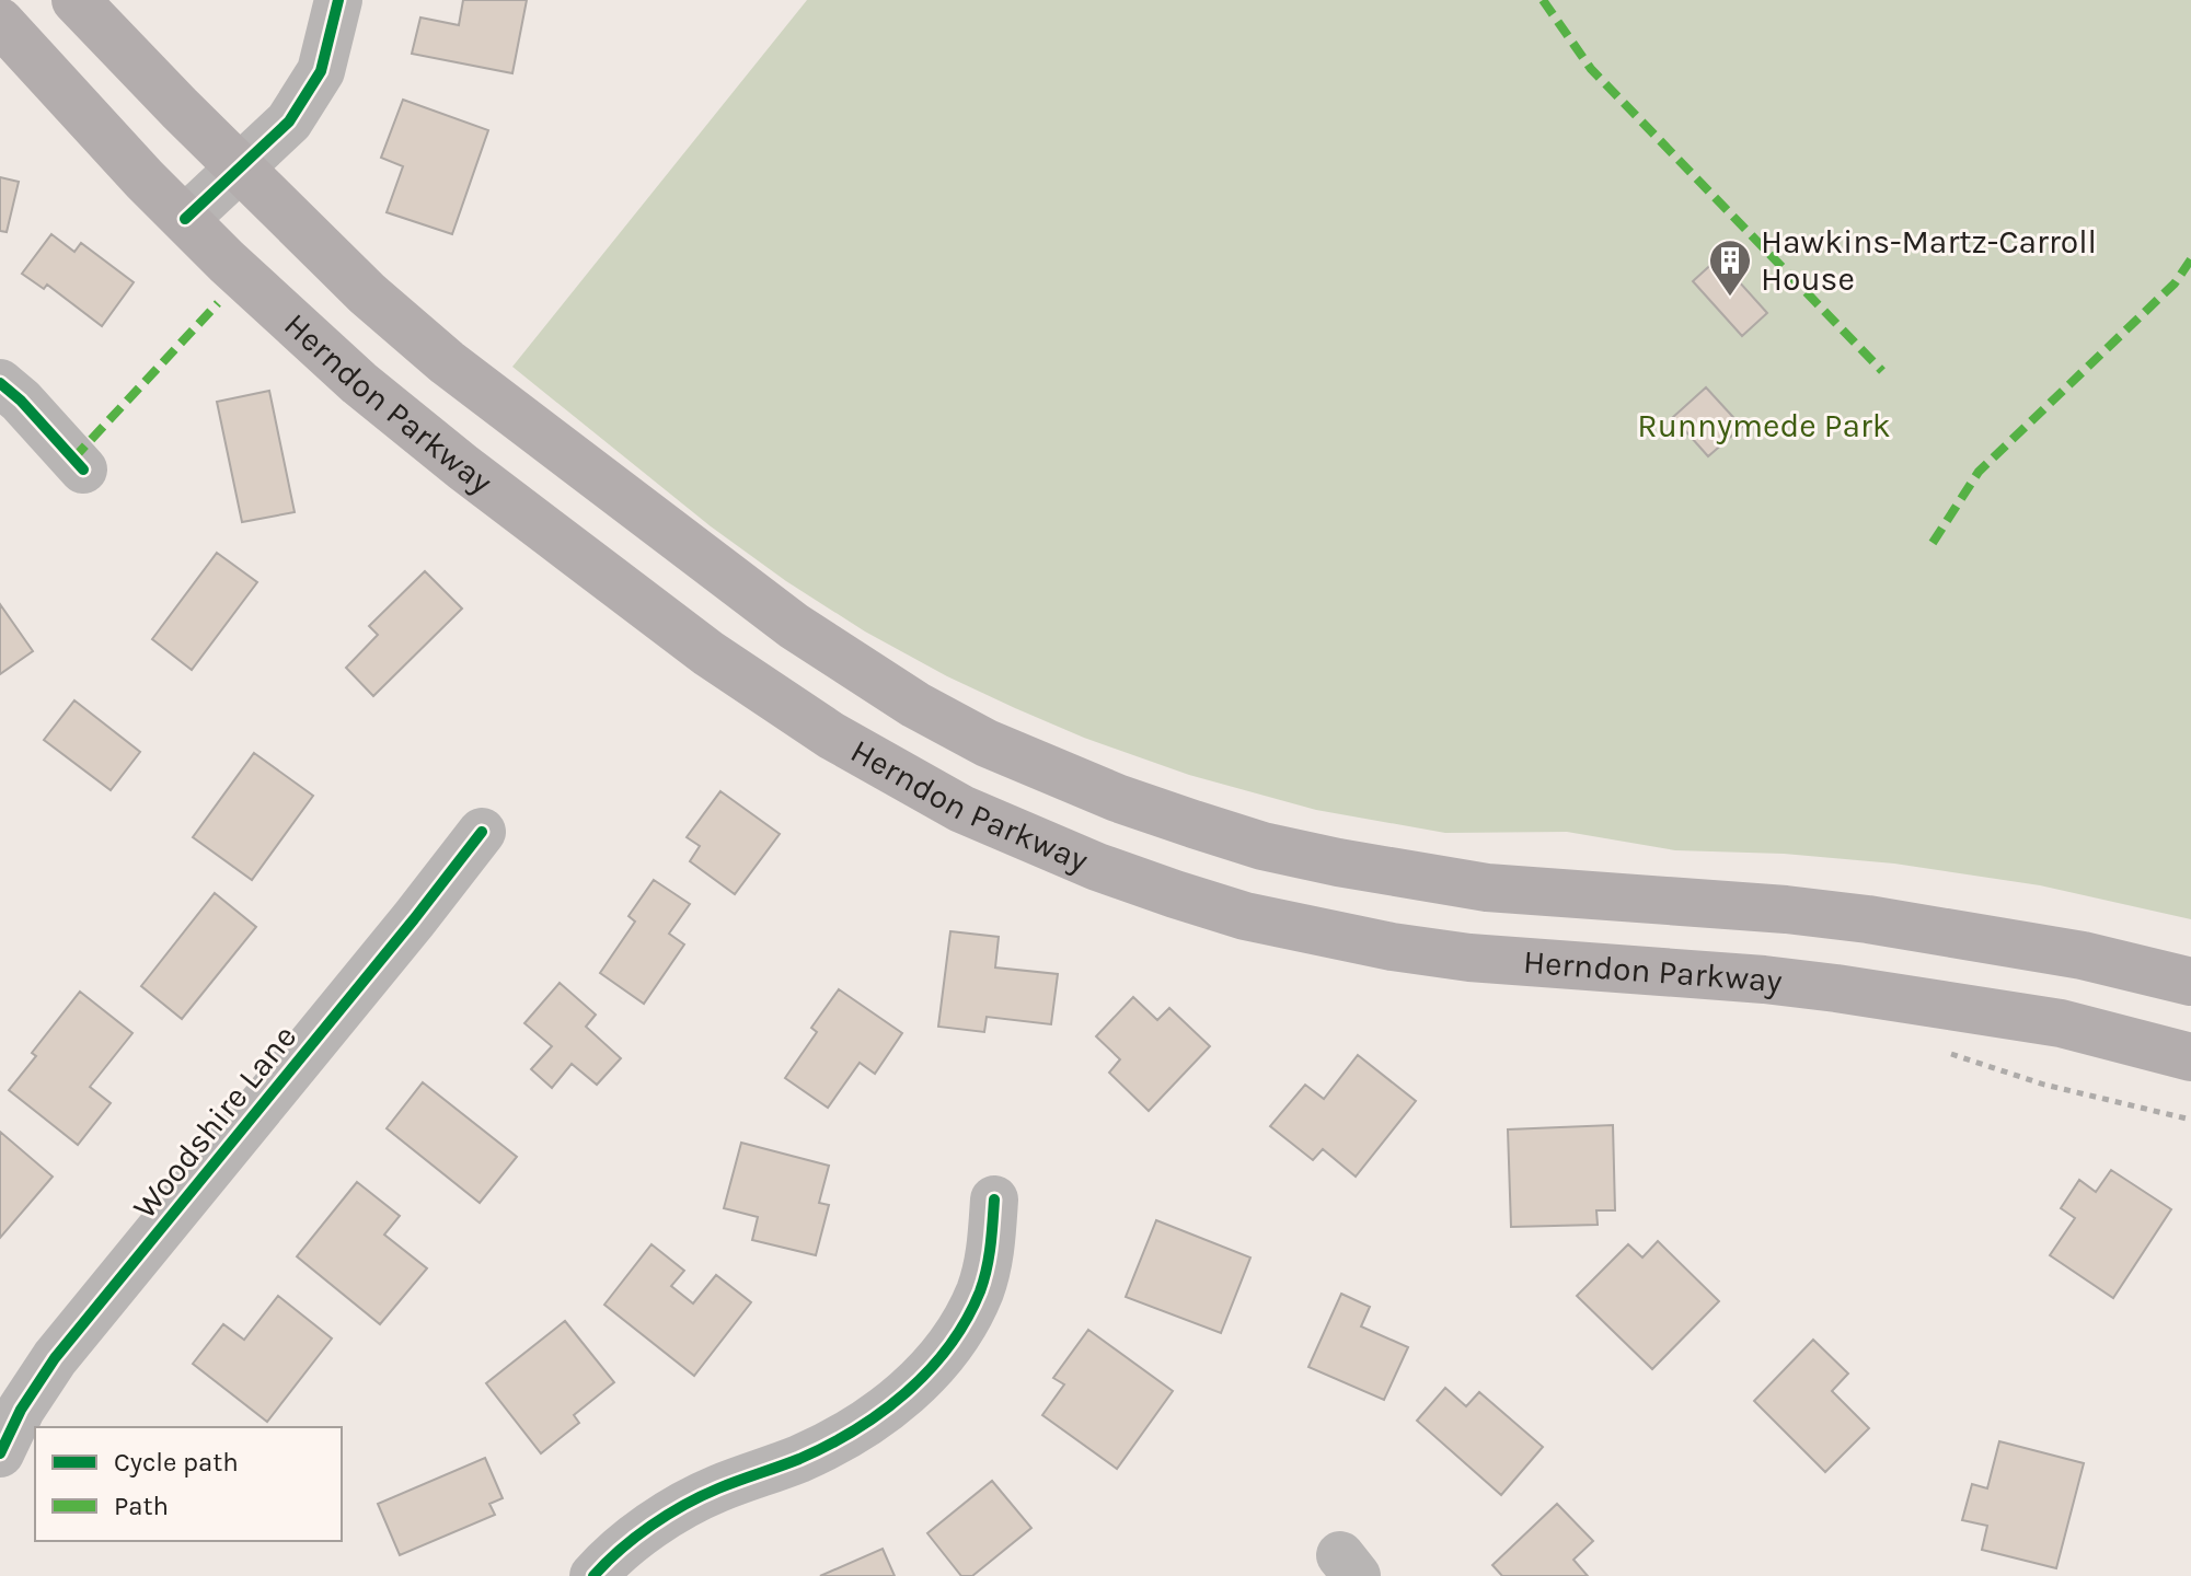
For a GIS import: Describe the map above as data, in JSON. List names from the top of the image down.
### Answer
{
  "streets": {
    "main road": ["Herndon Parkway"],
    "street": ["Woodshire Lane"]
  },
  "parks": ["Runnymede Park"],
  "places": {
    "building": ["Hawkins-Martz-Carroll House"]
  },
  "legend": ["Cycle path", "Path"]
}
